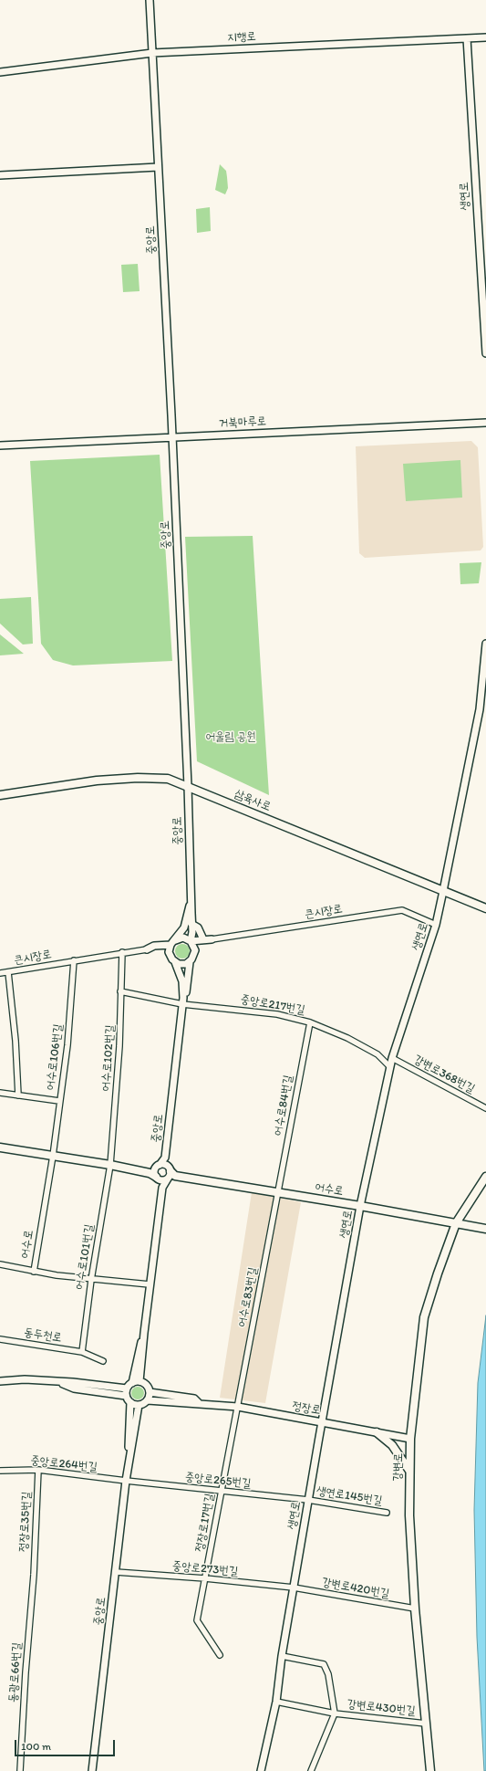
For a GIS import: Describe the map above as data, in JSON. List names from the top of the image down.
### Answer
{
  "streets": {
    "main road": ["삼육사로", "어수로", "강변로"],
    "street": [
      "지행로",
      "생연로",
      "중앙로",
      "거북마루로",
      "큰시장로",
      "중앙로217번길",
      "어수로106번길",
      "어수로102번길",
      "강변로368번길",
      "어수로84번길",
      "어수로101번길",
      "어수로83번길",
      "동두천로",
      "정장로",
      "중앙로264번길",
      "중앙로265번길",
      "생연로145번길",
      "정장로35번길",
      "정장로17번길",
      "중앙로273번길",
      "강변로420번길",
      "동광로66번길",
      "강변로430번길"
    ]
  },
  "crossings": [
    ["지행로", "생연로"],
    ["지행로", "중앙로"],
    ["생연로", "삼육사로"],
    ["생연로", "큰시장로"],
    ["생연로", "중앙로217번길"],
    ["생연로", "강변로368번길"],
    ["생연로", "어수로"],
    ["생연로", "정장로"],
    ["생연로", "중앙로265번길"],
    ["생연로", "생연로145번길"],
    ["생연로", "중앙로273번길"],
    ["생연로", "강변로420번길"],
    ["생연로", "강변로430번길"],
    ["중앙로", "거북마루로"],
    ["중앙로", "삼육사로"],
    ["중앙로", "중앙로217번길"],
    ["중앙로", "중앙로264번길"],
    ["중앙로", "중앙로265번길"],
    ["중앙로", "중앙로273번길"],
    ["큰시장로", "어수로106번길"],
    ["큰시장로", "어수로102번길"],
    ["중앙로217번길", "어수로84번길"],
    ["어수로106번길", "어수로"],
    ["어수로102번길", "어수로101번길"],
    ["어수로84번길", "어수로"],
    ["어수로84번길", "어수로83번길"],
    ["어수로", "어수로83번길"],
    ["어수로", "강변로"],
    ["어수로101번길", "동두천로"],
    ["어수로83번길", "정장로"],
    ["어수로83번길", "정장로17번길"],
    ["정장로", "강변로"],
    ["정장로", "정장로17번길"],
    ["중앙로264번길", "중앙로265번길"],
    ["중앙로264번길", "정장로35번길"],
    ["강변로", "강변로420번길"],
    ["강변로", "강변로430번길"],
    ["중앙로265번길", "생연로145번길"],
    ["중앙로265번길", "정장로17번길"],
    ["정장로35번길", "동광로66번길"],
    ["정장로17번길", "중앙로273번길"],
    ["중앙로273번길", "강변로420번길"]
  ],
  "parks": ["어울림 공원"],
  "scale_bar": "100 m"
}
